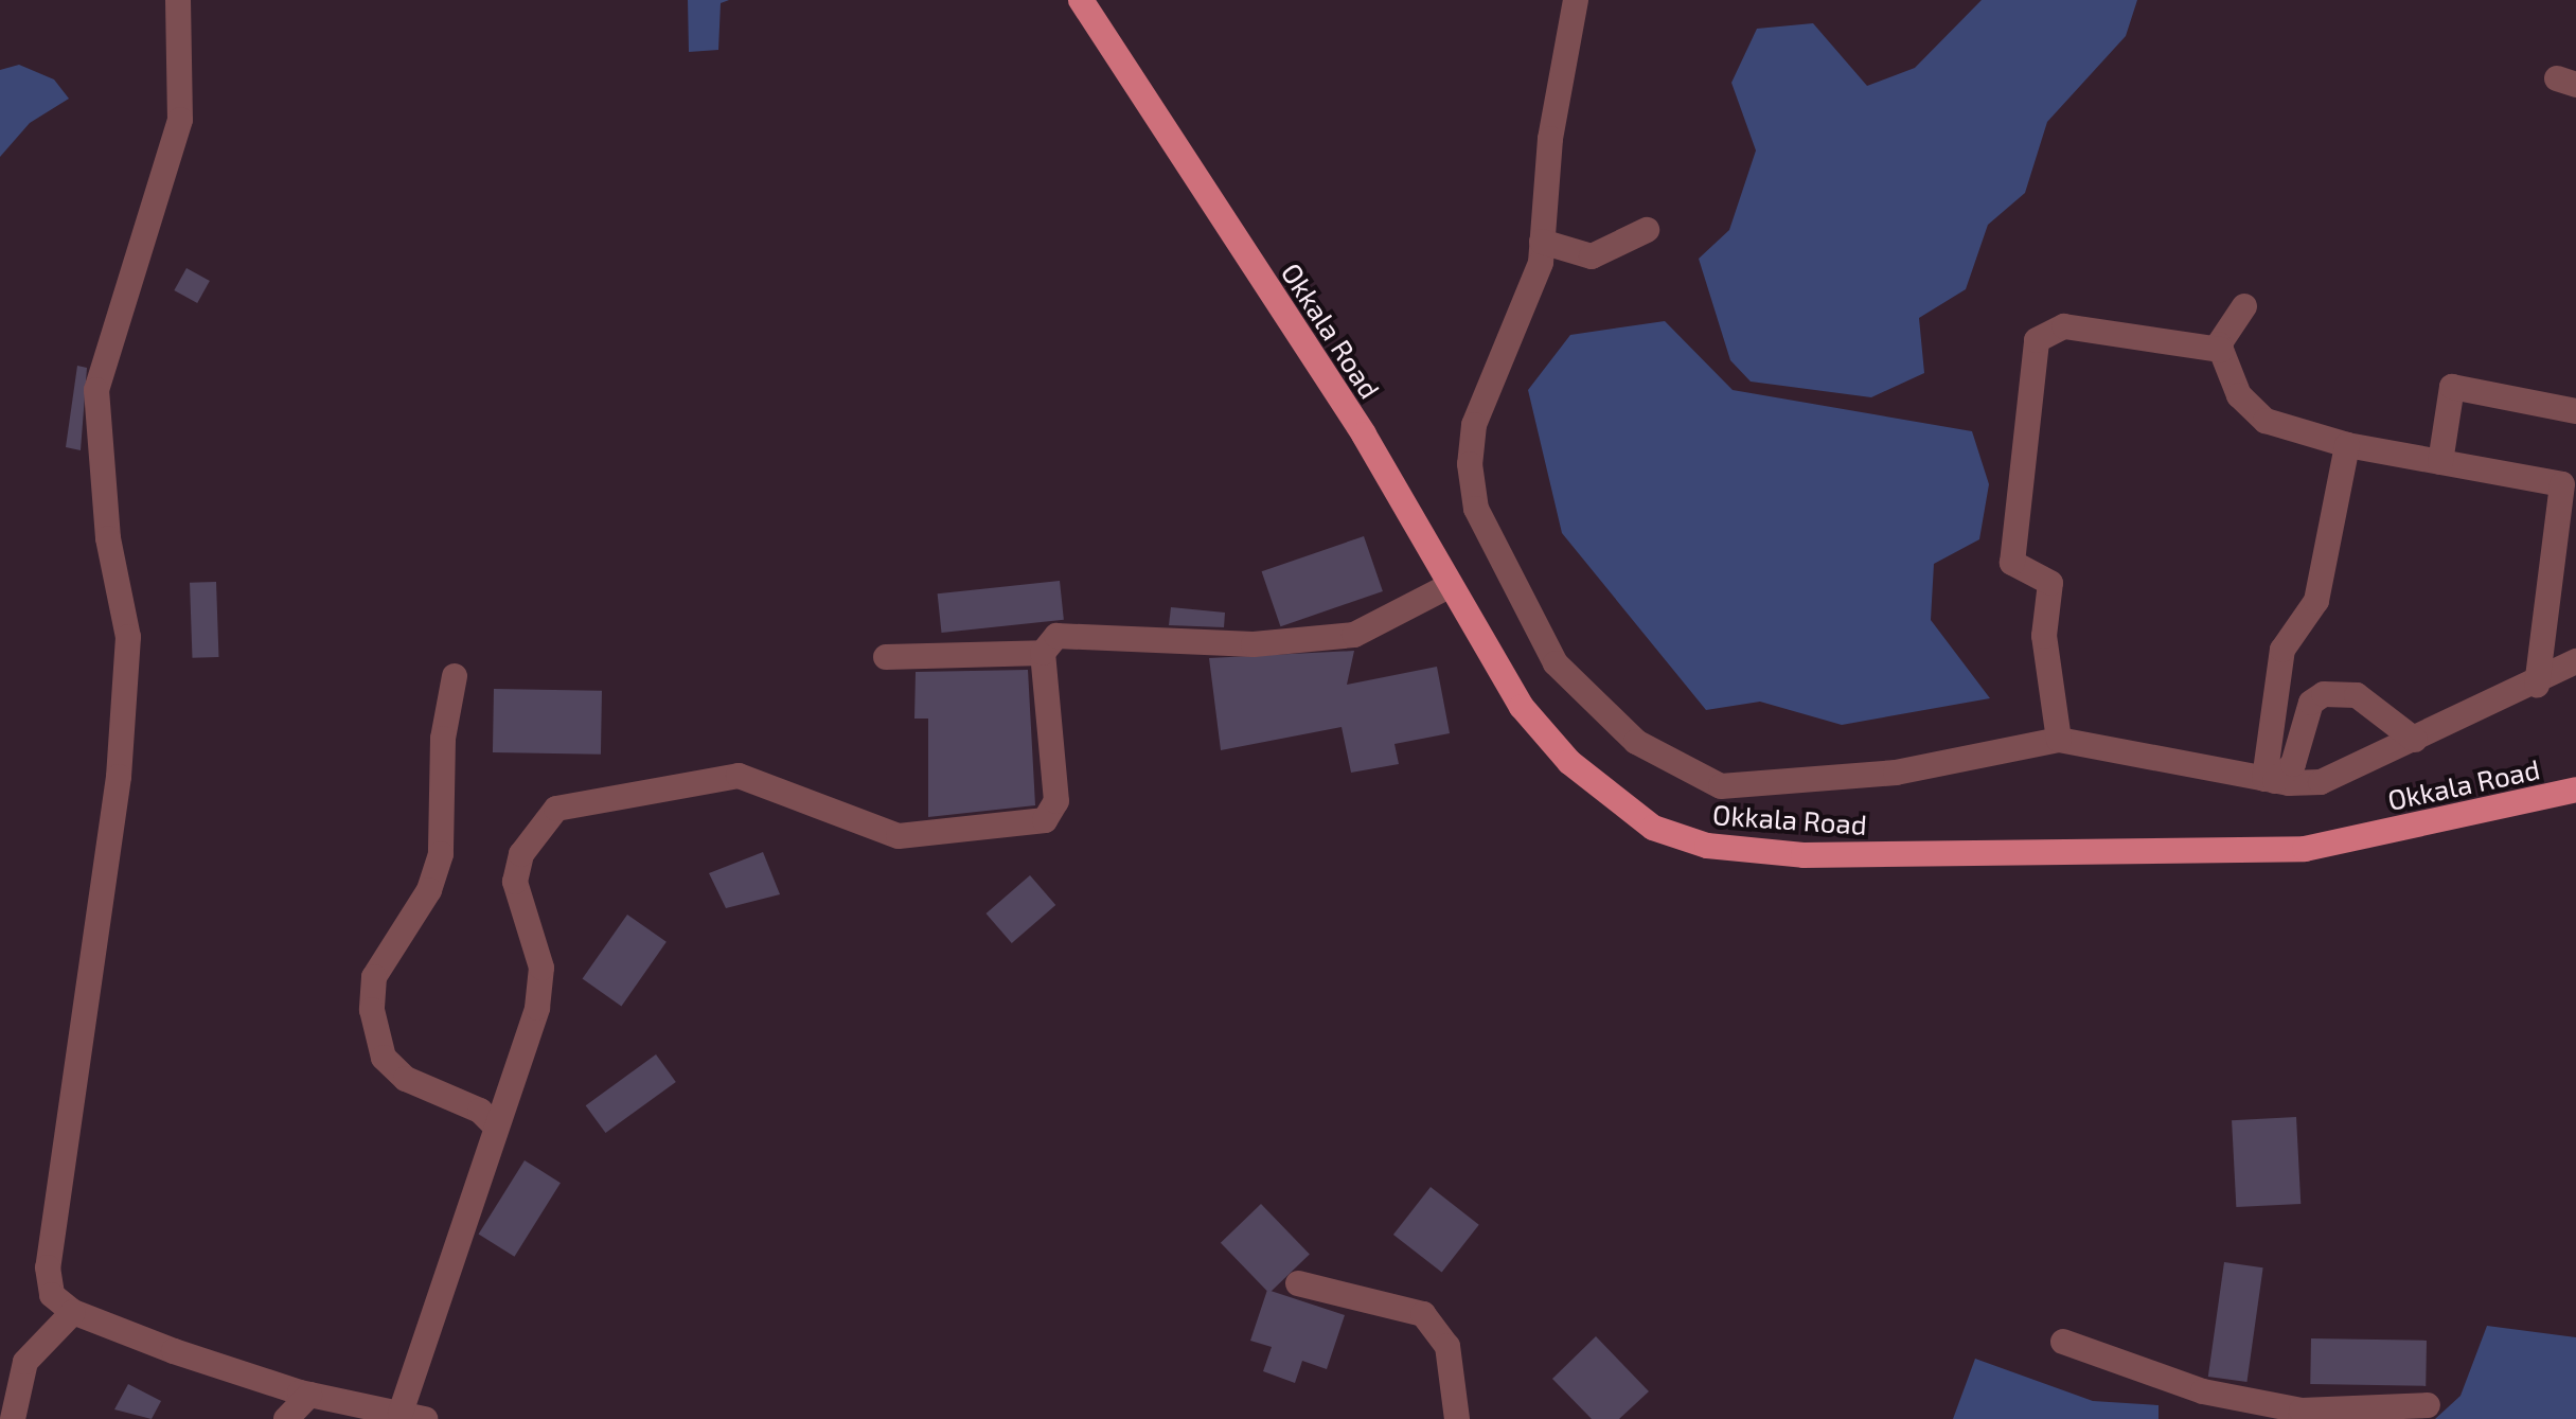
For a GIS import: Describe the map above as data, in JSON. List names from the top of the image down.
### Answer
{
  "streets": {
    "main road": ["Okkala Road"]
  }
}
